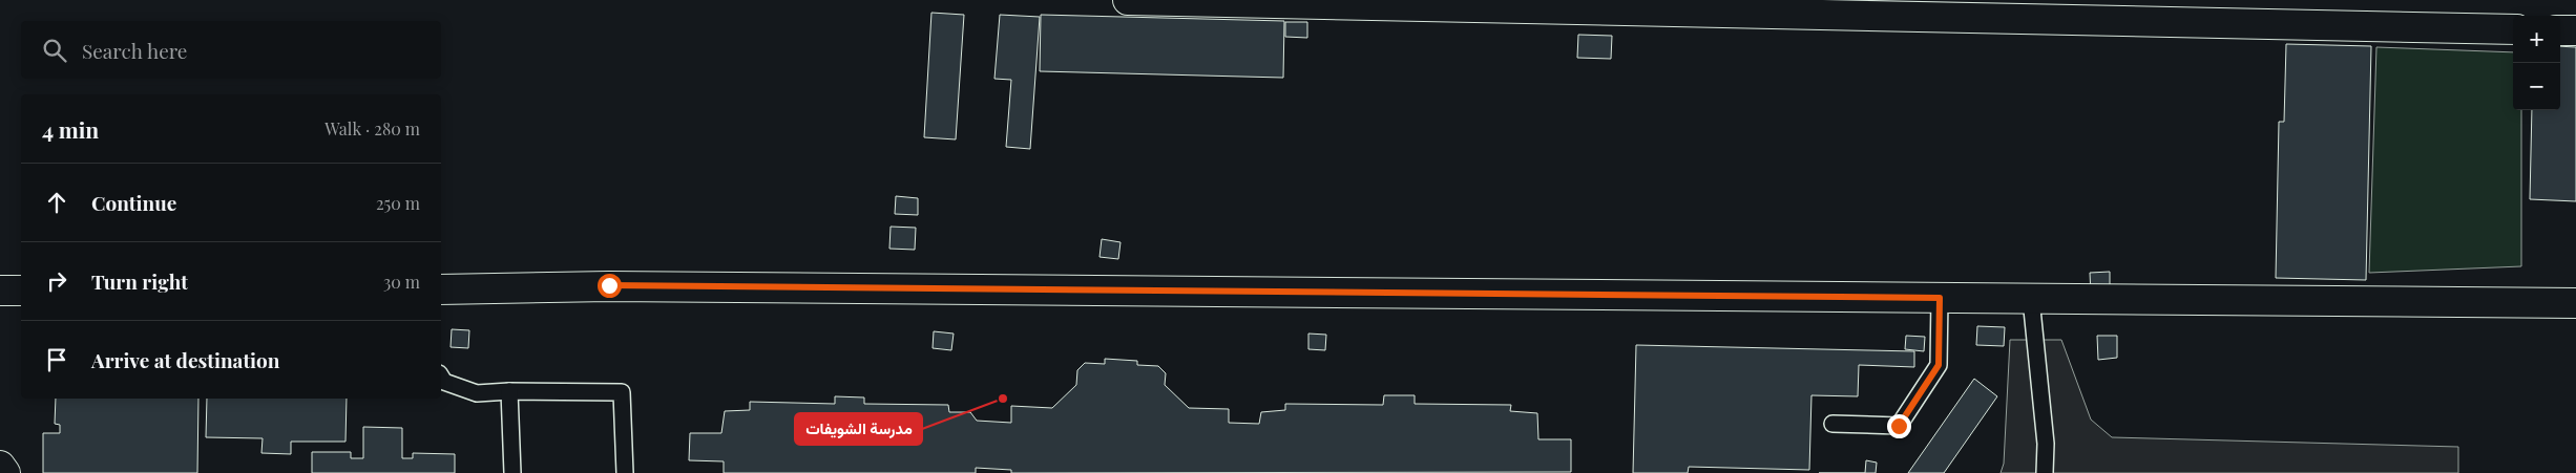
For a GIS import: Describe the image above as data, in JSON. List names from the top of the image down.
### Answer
{
  "places": ["مدرسة الشويفات"],
  "page": {
    "map_buttons": ["+", "−"],
    "search": "Search here",
    "heading": ["4 min", "Walk · 280 m"],
    "list": [
      ["Continue", "250 m"],
      ["Turn right", "30 m"],
      "Arrive at destination"
    ]
  }
}
